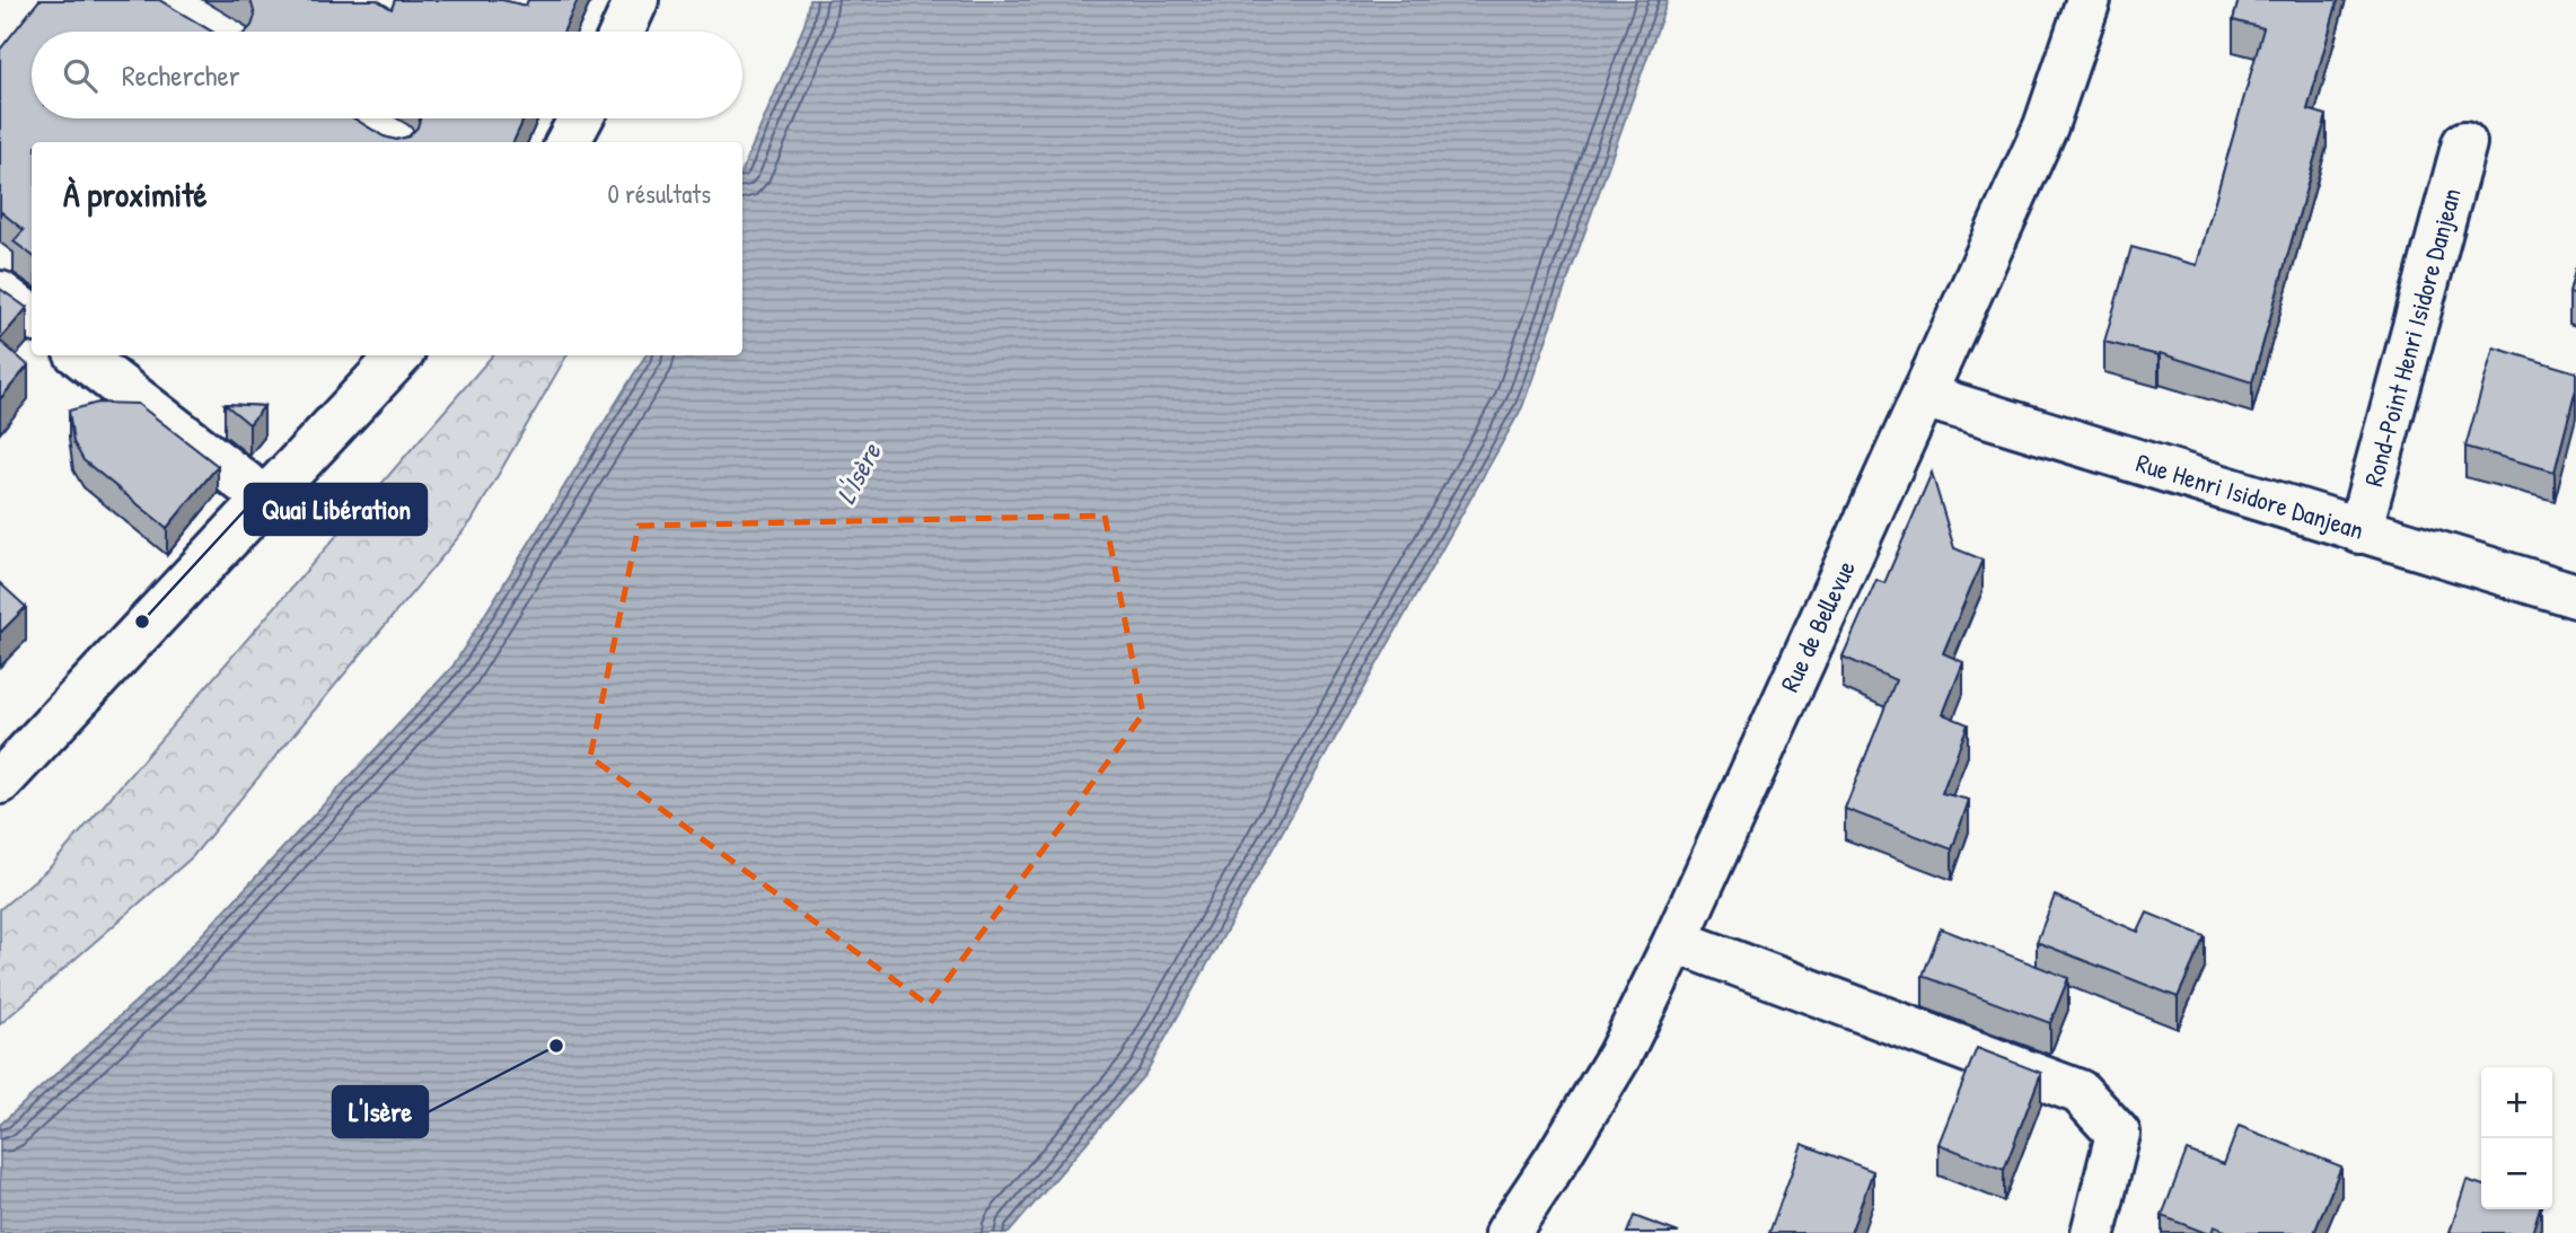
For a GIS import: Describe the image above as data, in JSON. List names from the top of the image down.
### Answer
{
  "streets": {
    "street": ["Rond-Point Henri Isidore Danjean", "Rue Henri Isidore Danjean", "Rue de Bellevue"]
  },
  "crossings": [
    ["Rond-Point Henri Isidore Danjean", "Rue Henri Isidore Danjean"],
    ["Rue Henri Isidore Danjean", "Rue de Bellevue"]
  ],
  "water": ["L'Isère"],
  "places": ["Quai Libération", "L'Isère"],
  "page": {
    "search": "Rechercher",
    "heading": ["À proximité", "0 résultats"],
    "map_buttons": ["+", "−"]
  }
}
